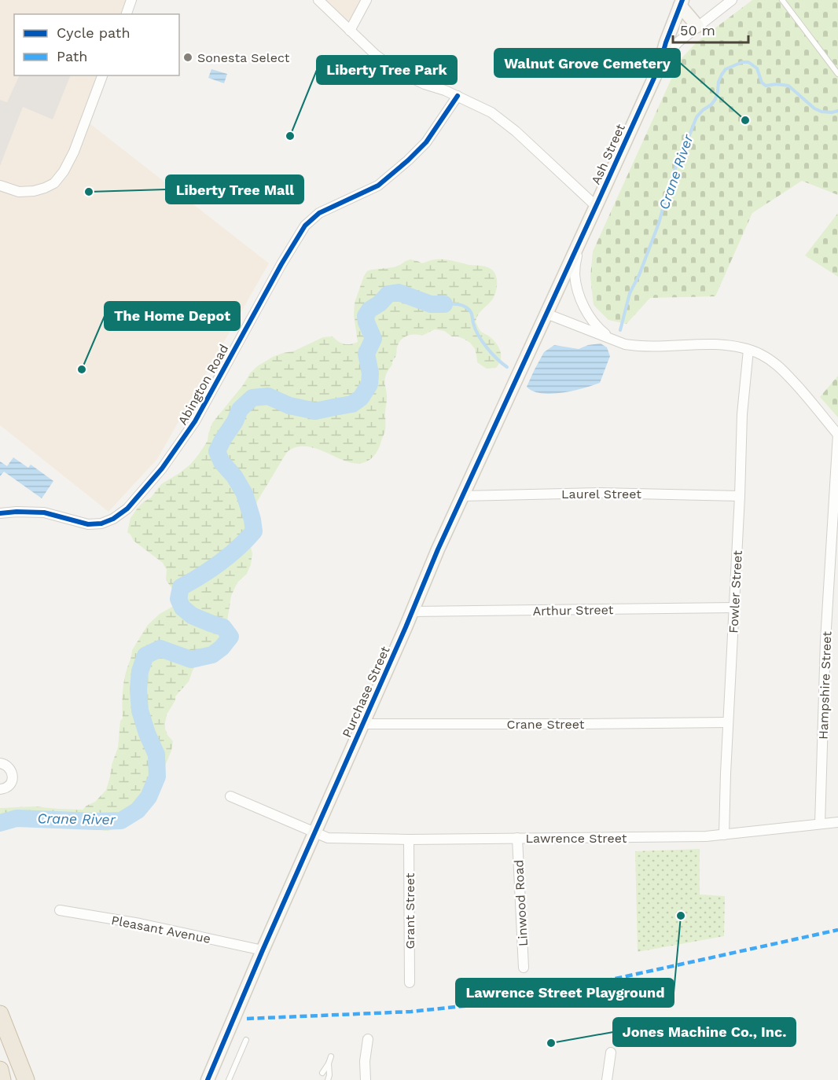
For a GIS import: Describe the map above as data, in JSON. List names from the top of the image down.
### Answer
{
  "streets": {
    "street": [
      "Ash Street",
      "Abington Road",
      "Laurel Street",
      "Fowler Street",
      "Arthur Street",
      "Hampshire Street",
      "Purchase Street",
      "Crane Street",
      "Lawrence Street",
      "Linwood Road",
      "Grant Street",
      "Pleasant Avenue"
    ]
  },
  "crossings": [
    ["Ash Street", "Fowler Street"],
    ["Ash Street", "Hampshire Street"],
    ["Ash Street", "Purchase Street"],
    ["Laurel Street", "Fowler Street"],
    ["Laurel Street", "Purchase Street"],
    ["Fowler Street", "Arthur Street"],
    ["Fowler Street", "Crane Street"],
    ["Fowler Street", "Lawrence Street"],
    ["Arthur Street", "Purchase Street"],
    ["Hampshire Street", "Lawrence Street"],
    ["Purchase Street", "Crane Street"],
    ["Purchase Street", "Lawrence Street"],
    ["Purchase Street", "Pleasant Avenue"],
    ["Lawrence Street", "Linwood Road"],
    ["Lawrence Street", "Grant Street"]
  ],
  "water": ["Crane River"],
  "places": [
    "Sonesta Select",
    "Walnut Grove Cemetery",
    "Liberty Tree Park",
    "Liberty Tree Mall",
    "The Home Depot",
    "Lawrence Street Playground",
    "Jones Machine Co., Inc."
  ],
  "legend": ["Cycle path", "Path"],
  "scale_bar": "50 m"
}
